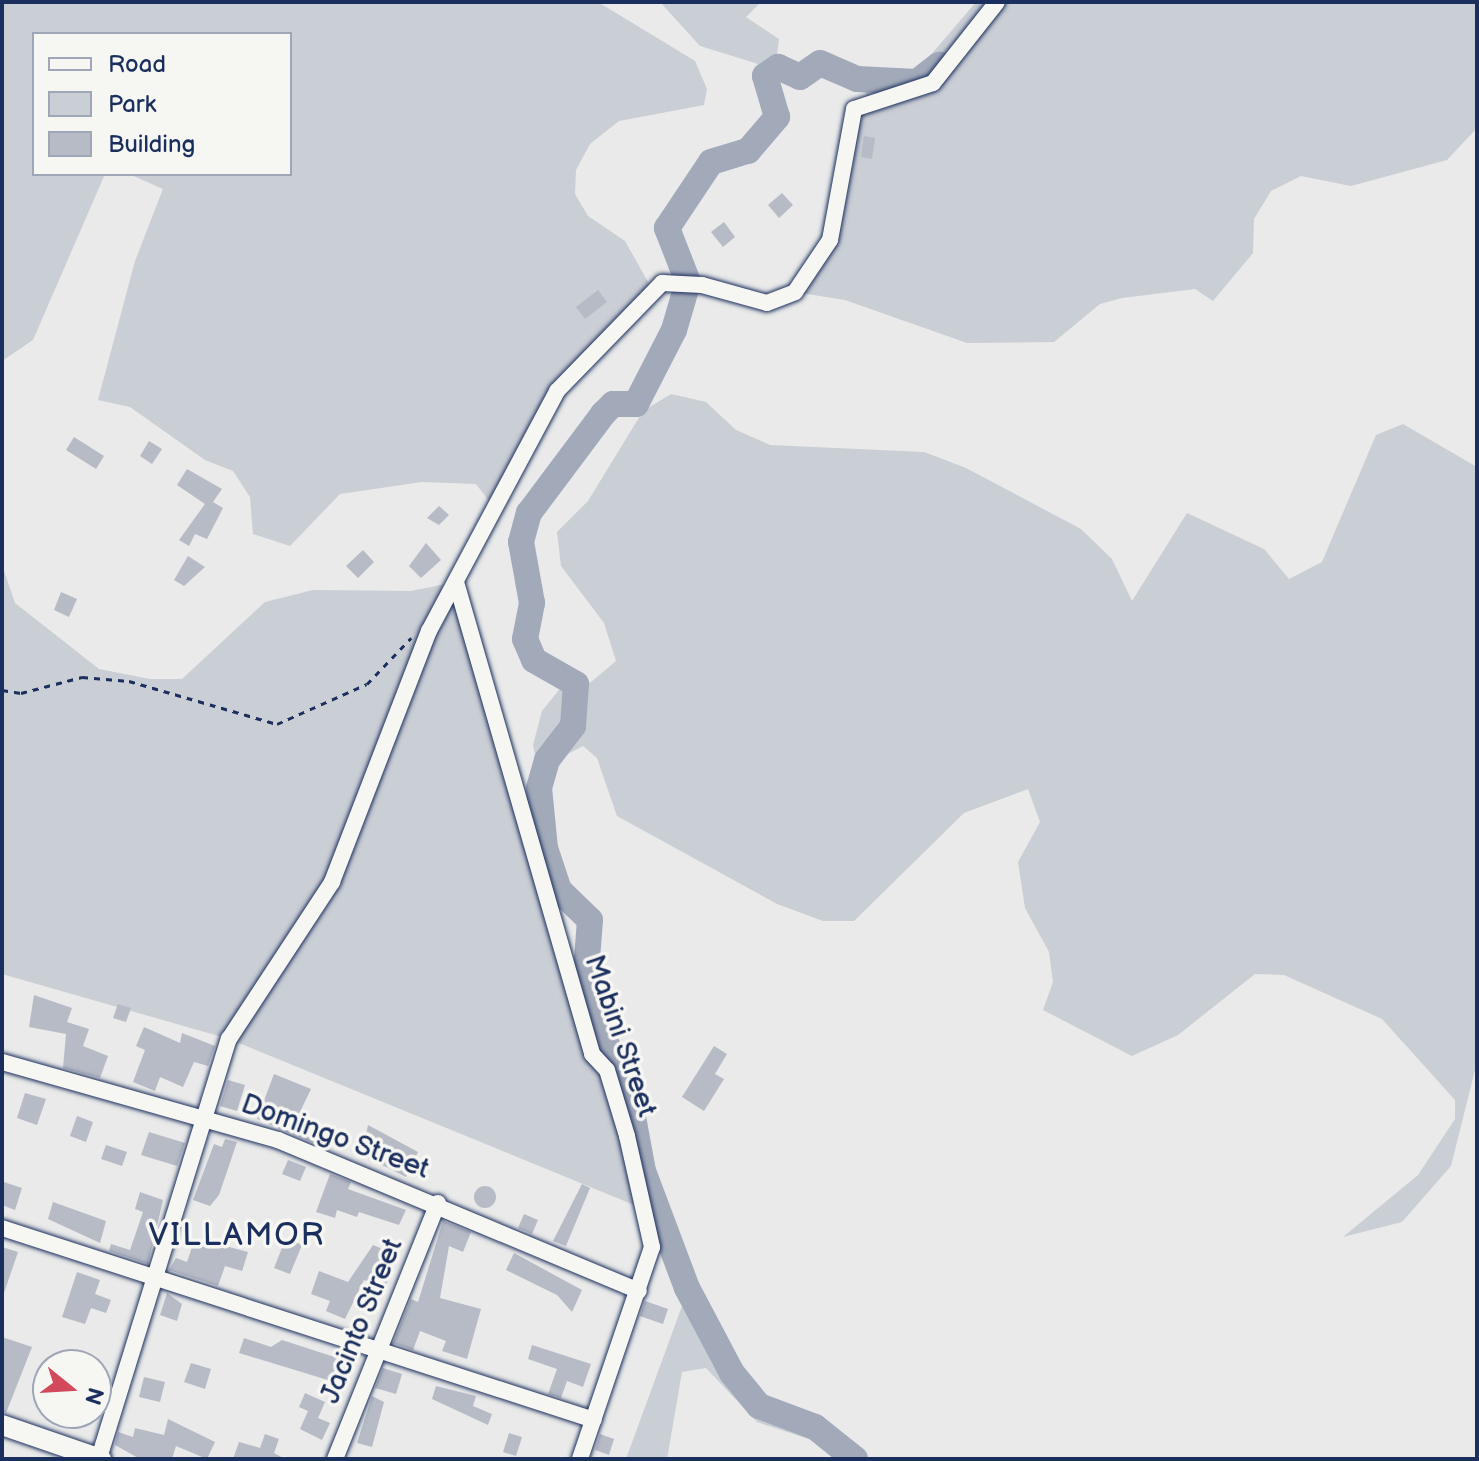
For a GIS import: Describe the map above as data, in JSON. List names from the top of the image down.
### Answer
{
  "streets": {
    "street": ["Mabini Street", "Domingo Street", "Jacinto Street"]
  },
  "crossings": [
    ["Mabini Street", "Domingo Street"],
    ["Domingo Street", "Jacinto Street"]
  ],
  "districts": ["VILLAMOR"],
  "legend": ["Road", "Park", "Building"],
  "north": "right"
}
